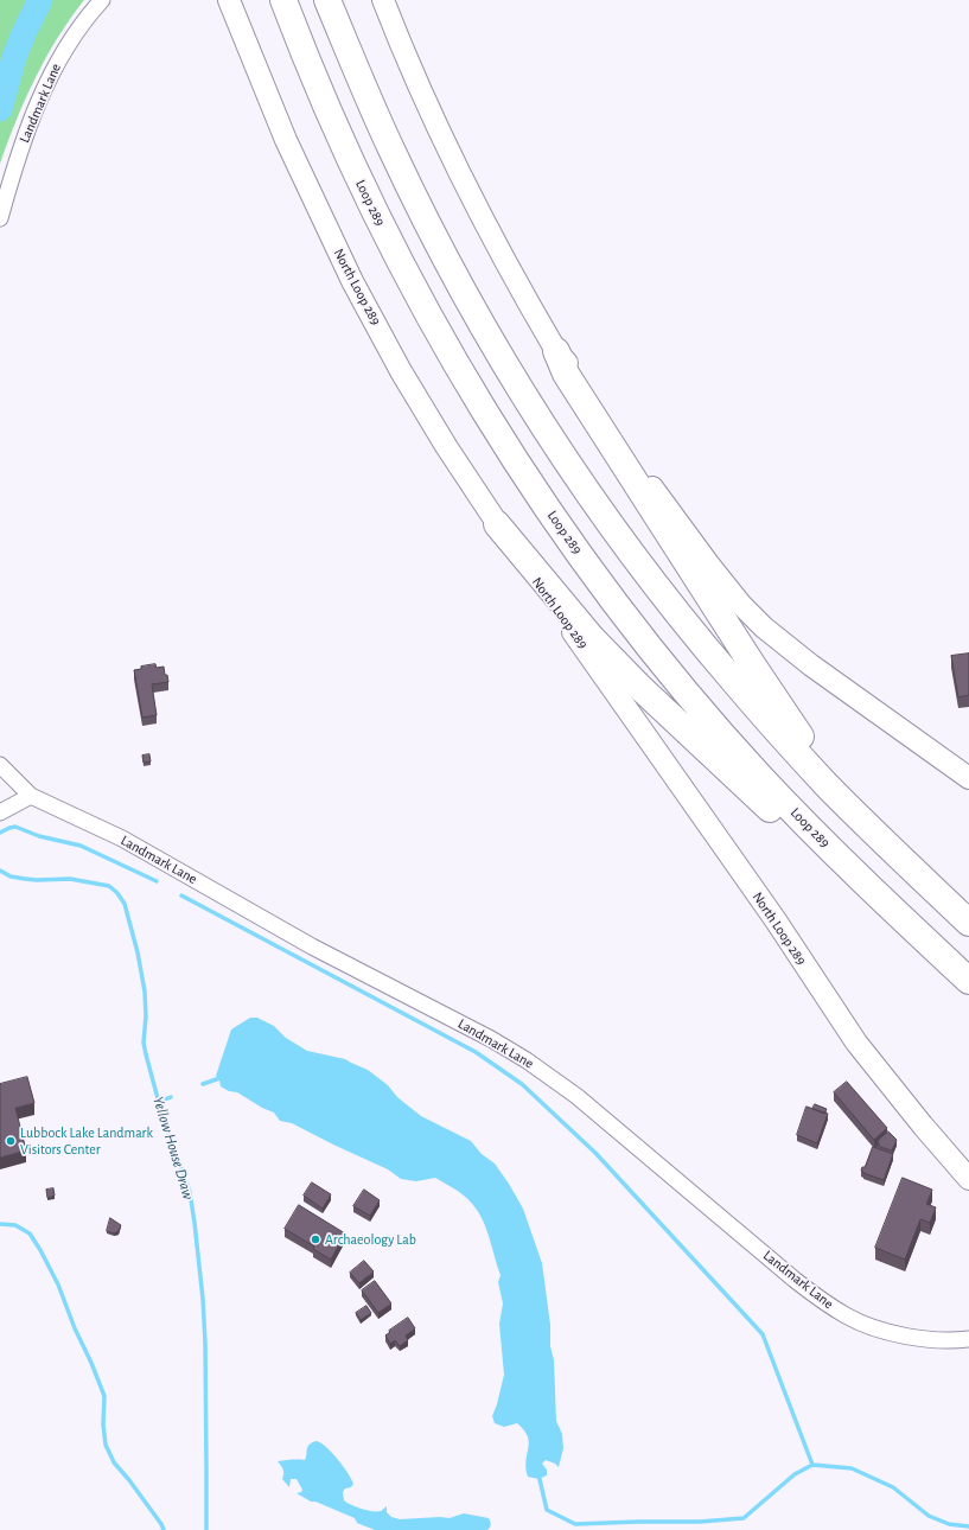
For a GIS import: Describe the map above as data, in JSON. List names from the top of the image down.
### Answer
{
  "streets": {
    "highway": ["Loop 289"],
    "main road": ["North Loop 289"],
    "street": ["Landmark Lane"]
  },
  "water": ["Yellow House Draw"],
  "places": ["Lubbock Lake Landmark Visitors Center", "Archaeology Lab"]
}
